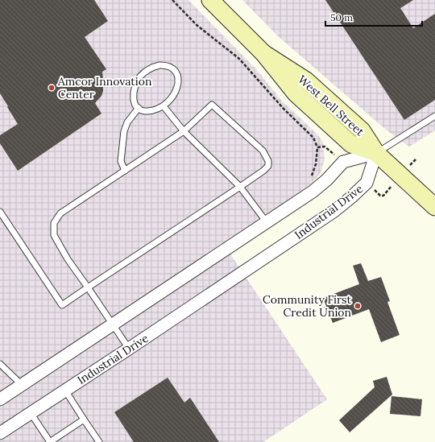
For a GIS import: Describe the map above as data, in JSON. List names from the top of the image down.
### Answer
{
  "streets": {
    "main road": ["West Bell Street"],
    "street": ["Industrial Drive"]
  },
  "crossings": [
    ["West Bell Street", "Industrial Drive"]
  ],
  "places": ["Amcor Innovation Center", "Community First Credit Union"],
  "scale_bar": "50 m"
}
